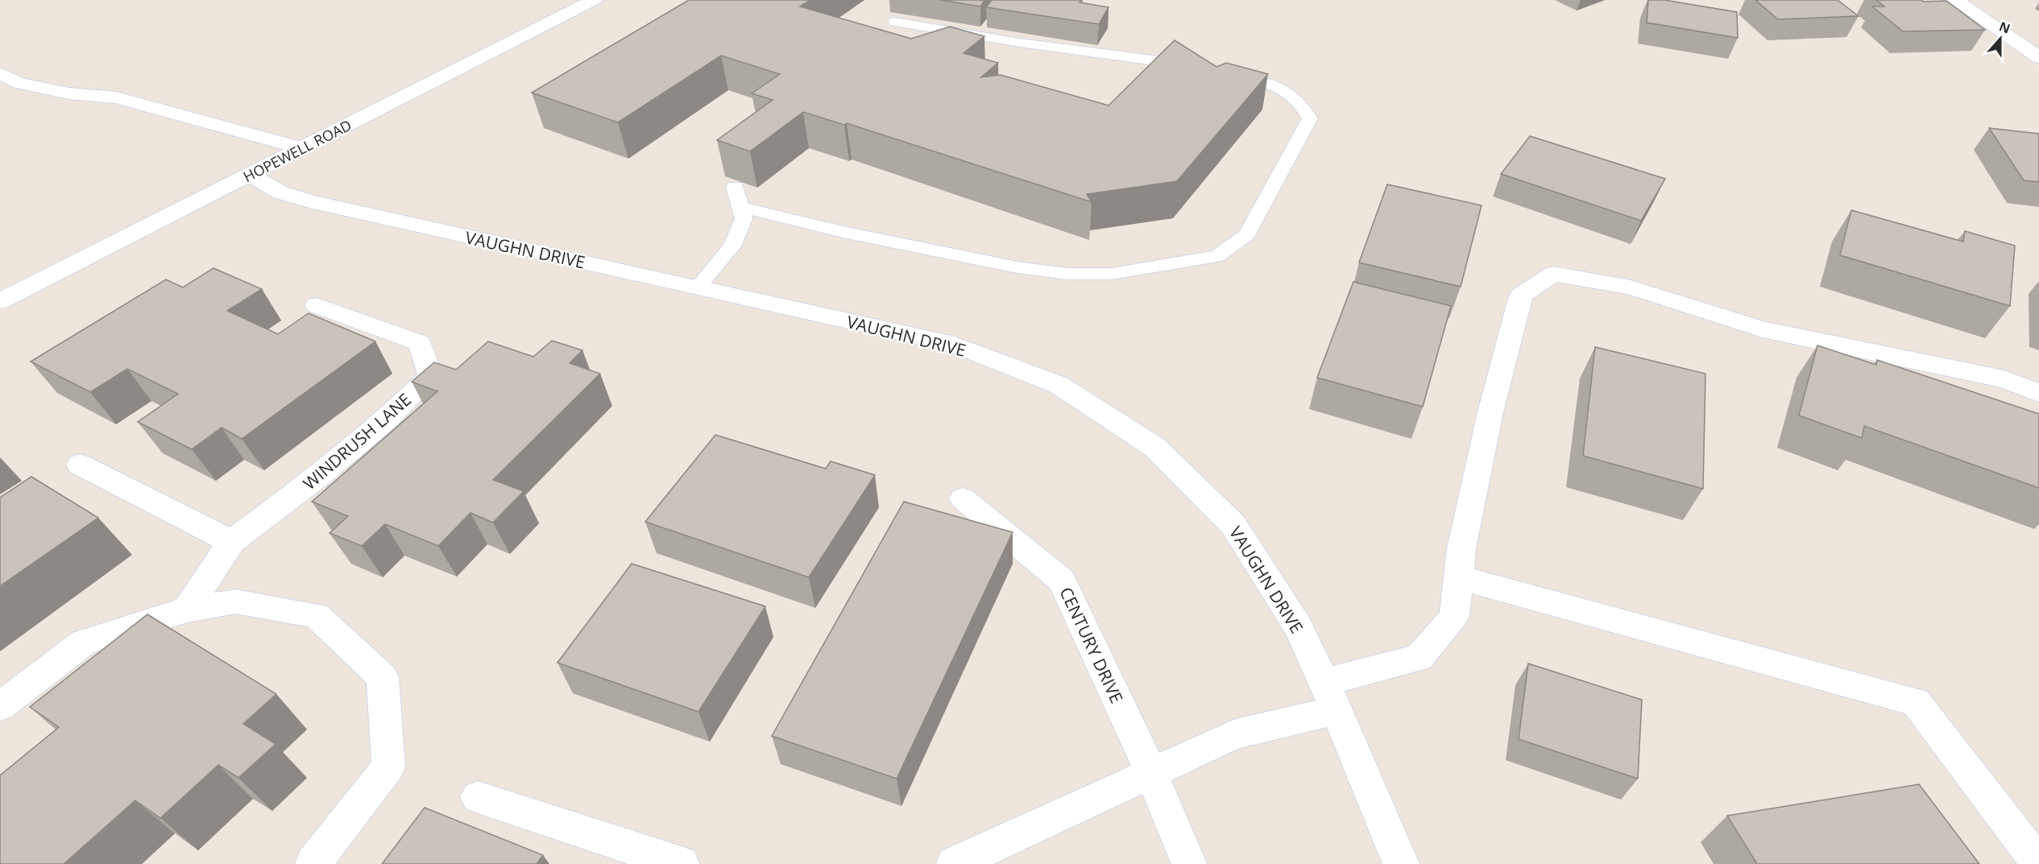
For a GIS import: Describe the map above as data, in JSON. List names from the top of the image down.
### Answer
{
  "streets": {
    "street": [
      "HOPEWELL ROAD",
      "VAUGHN DRIVE",
      "WINDRUSH LANE",
      "CENTURY DRIVE"
    ]
  },
  "crossings": [
    ["HOPEWELL ROAD", "VAUGHN DRIVE"]
  ],
  "north": "top"
}
